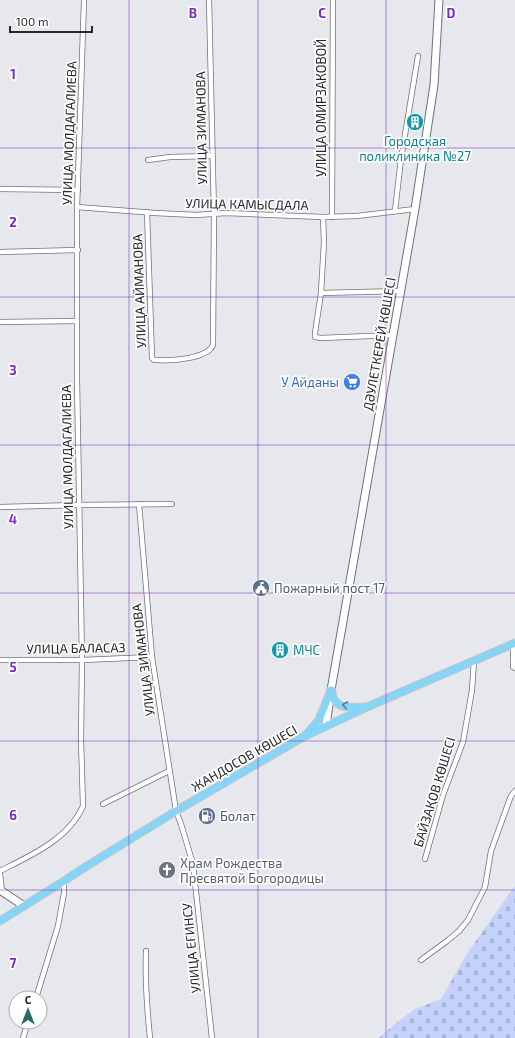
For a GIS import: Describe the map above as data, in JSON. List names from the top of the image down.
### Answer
{
  "streets": {
    "main road": ["ДӘУЛЕТКЕРЕЙ КӨШЕСІ", "ЖАНДОСОВ КӨШЕСІ"],
    "street": [
      "УЛИЦА ОМИРЗАКОВОЙ",
      "УЛИЦА ЗИМАНОВА",
      "УЛИЦА МОЛДАГАЛИЕВА",
      "УЛИЦА КАМЫСДАЛА",
      "УЛИЦА АЙМАНОВА",
      "УЛИЦА БАЛАСАЗ",
      "БАЙЗАҚОВ КӨШЕСІ",
      "УЛИЦА ЕГИНСУ"
    ]
  },
  "crossings": [
    ["УЛИЦА ОМИРЗАКОВОЙ", "УЛИЦА КАМЫСДАЛА"],
    ["УЛИЦА ЗИМАНОВА", "УЛИЦА КАМЫСДАЛА"],
    ["УЛИЦА ЗИМАНОВА", "УЛИЦА АЙМАНОВА"],
    ["УЛИЦА ЗИМАНОВА", "УЛИЦА БАЛАСАЗ"],
    ["УЛИЦА ЗИМАНОВА", "ЖАНДОСОВ КӨШЕСІ"],
    ["УЛИЦА ЗИМАНОВА", "УЛИЦА ЕГИНСУ"],
    ["УЛИЦА МОЛДАГАЛИЕВА", "УЛИЦА КАМЫСДАЛА"],
    ["УЛИЦА МОЛДАГАЛИЕВА", "УЛИЦА БАЛАСАЗ"],
    ["УЛИЦА КАМЫСДАЛА", "УЛИЦА АЙМАНОВА"],
    ["УЛИЦА КАМЫСДАЛА", "ДӘУЛЕТКЕРЕЙ КӨШЕСІ"],
    ["ДӘУЛЕТКЕРЕЙ КӨШЕСІ", "ЖАНДОСОВ КӨШЕСІ"],
    ["ЖАНДОСОВ КӨШЕСІ", "БАЙЗАҚОВ КӨШЕСІ"],
    ["ЖАНДОСОВ КӨШЕСІ", "УЛИЦА ЕГИНСУ"]
  ],
  "places": {
    "building": ["Городская поликлиника №27", "МЧС"],
    "supermarket": ["У Айданы"],
    "public building": ["Пожарный пост 17"],
    "fuel station": ["Болат"],
    "church": ["Храм Рождества Пресвятой Богородицы"]
  },
  "scale_bar": "100 m",
  "north": "top",
  "grid": {
    "columns": ["B", "C", "D"],
    "rows": [
      "1",
      "2",
      "3",
      "4",
      "5",
      "6",
      "7"
    ]
  }
}
